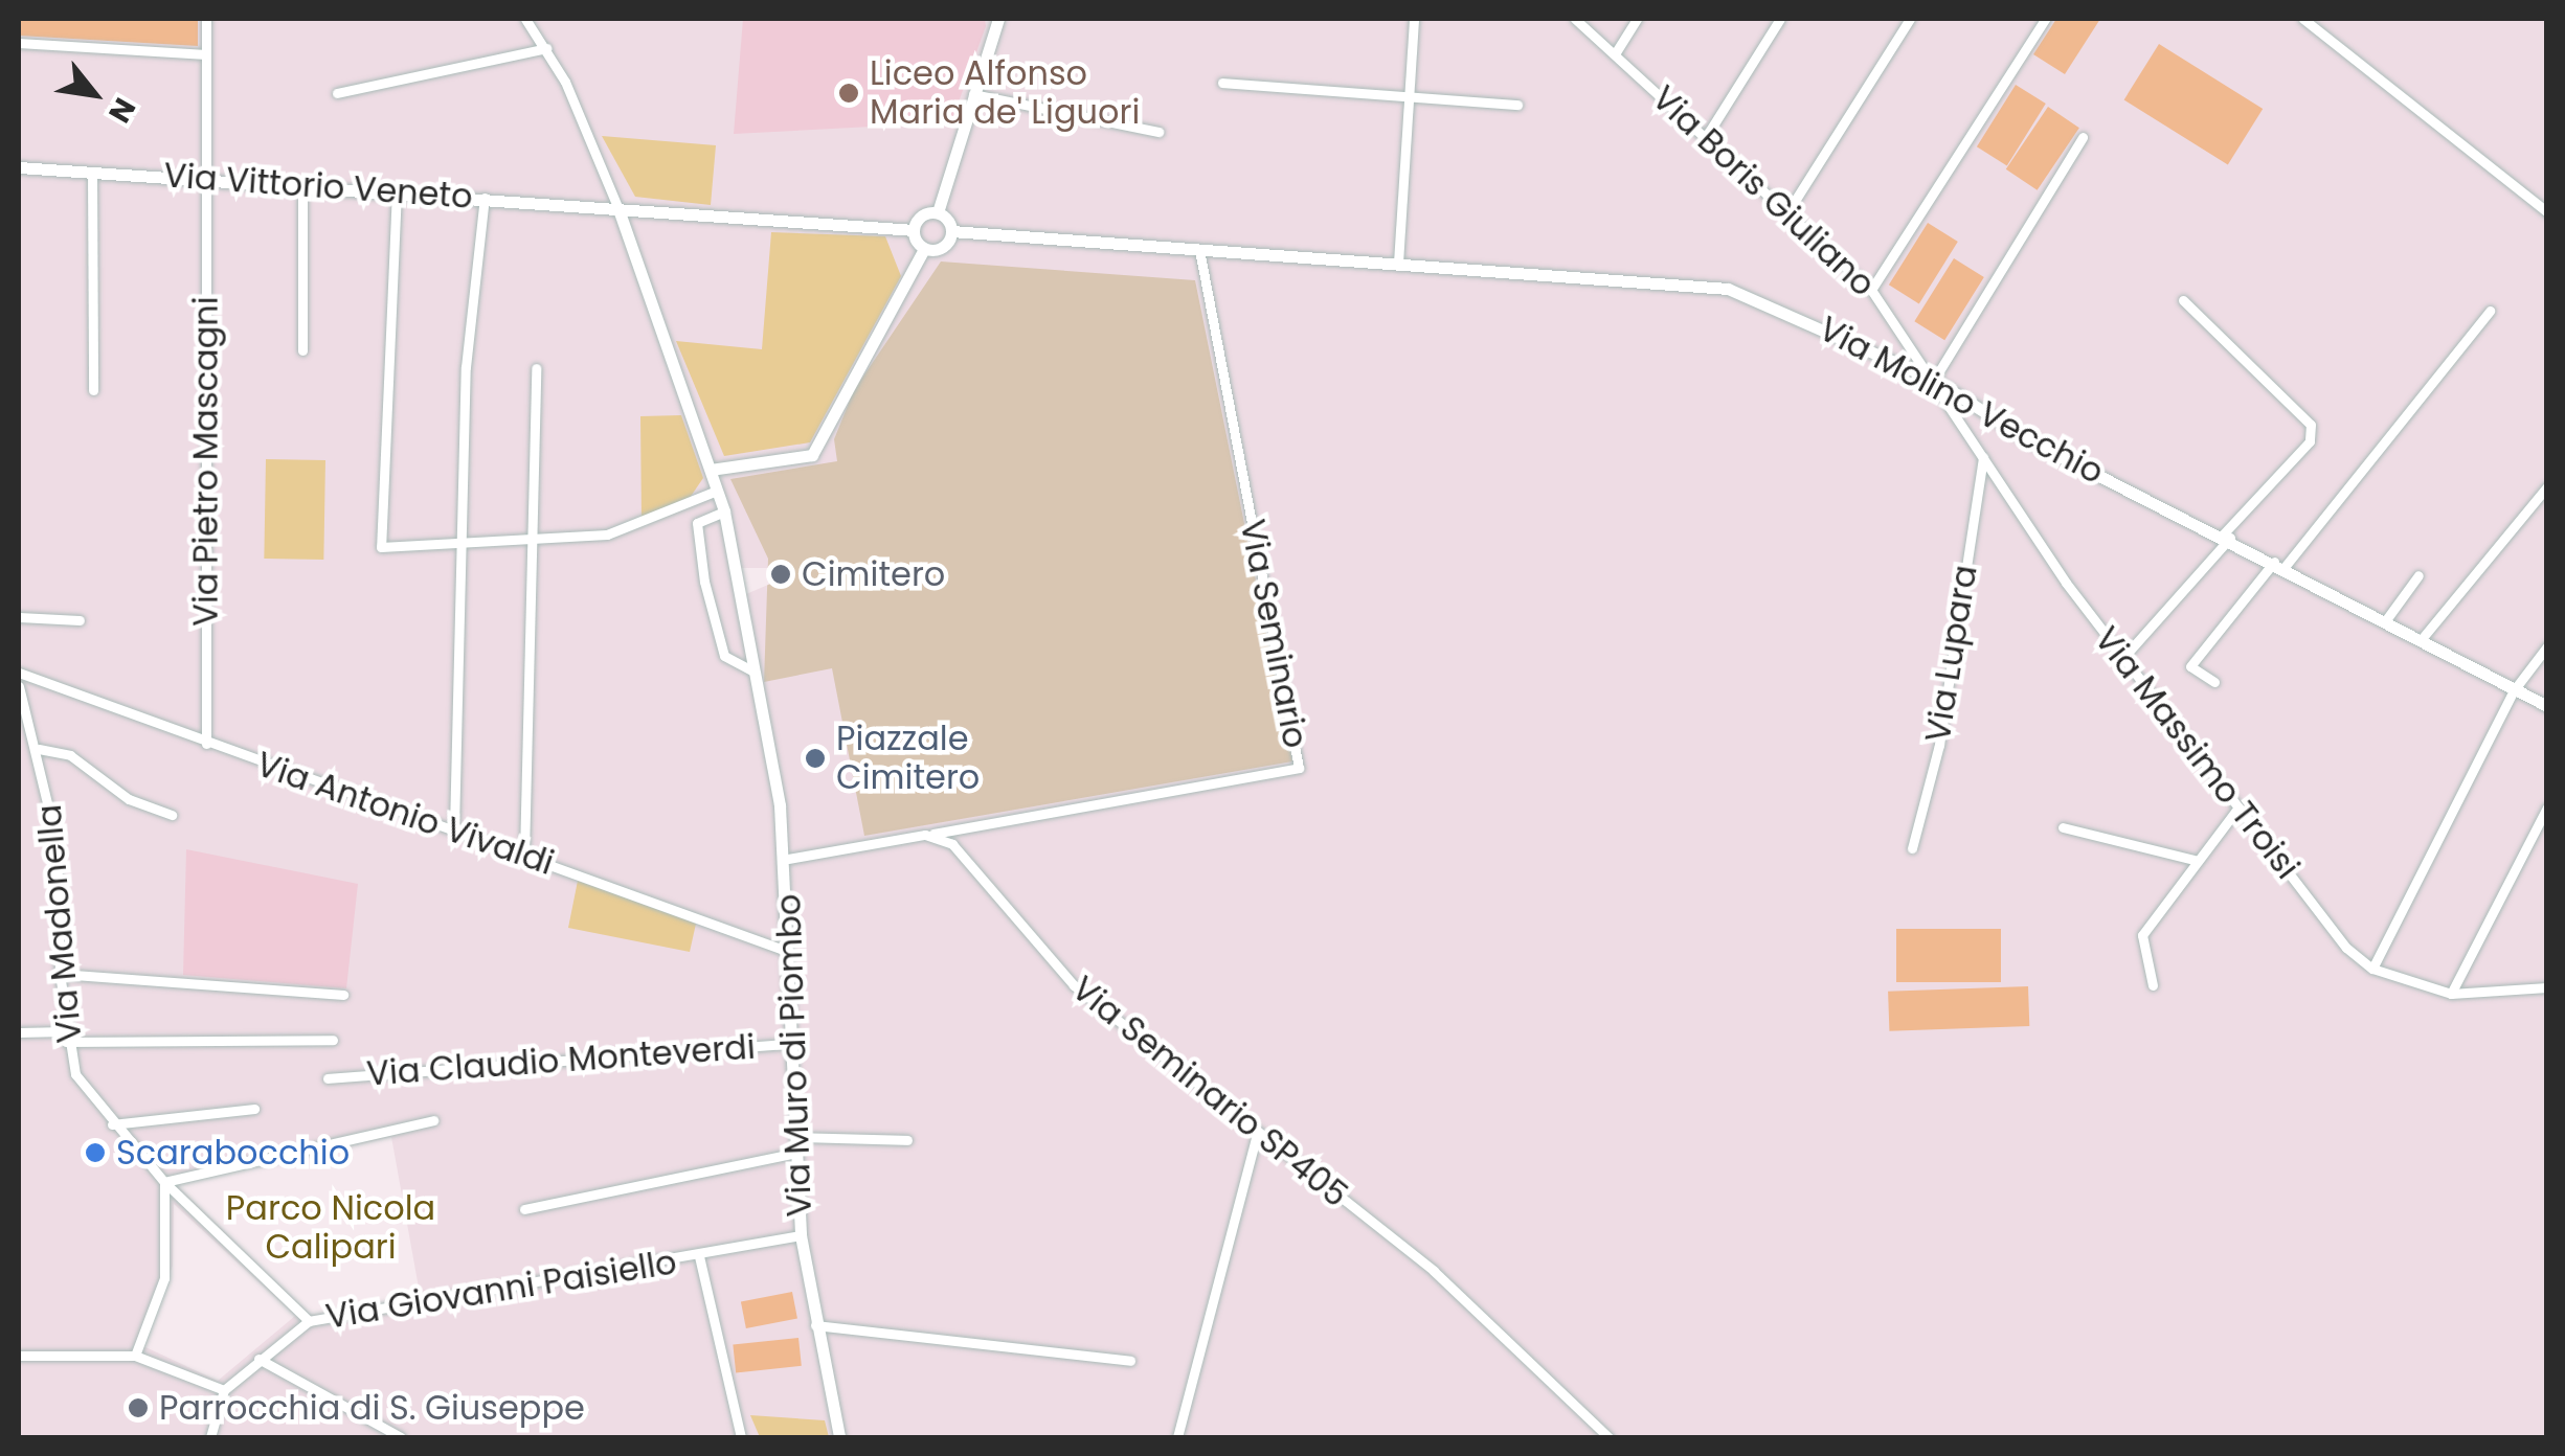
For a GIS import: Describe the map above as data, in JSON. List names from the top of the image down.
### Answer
{
  "streets": {
    "street": [
      "Via Vittorio Veneto",
      "Via Boris Giuliano",
      "Via Molino Vecchio",
      "Via Pietro Mascagni",
      "Via Seminario",
      "Via Lupara",
      "Via Massimo Troisi",
      "Via Antonio Vivaldi",
      "Via Madonella",
      "Via Muro di Piombo",
      "Via Claudio Monteverdi",
      "Via Seminario SP405",
      "Via Giovanni Paisiello"
    ]
  },
  "crossings": [
    ["Via Vittorio Veneto", "Via Pietro Mascagni"],
    ["Via Vittorio Veneto", "Via Muro di Piombo"],
    ["Via Boris Giuliano", "Via Molino Vecchio"],
    ["Via Boris Giuliano", "Via Massimo Troisi"],
    ["Via Molino Vecchio", "Via Seminario"],
    ["Via Molino Vecchio", "Via Massimo Troisi"],
    ["Via Pietro Mascagni", "Via Antonio Vivaldi"],
    ["Via Seminario", "Via Seminario SP405"],
    ["Via Lupara", "Via Massimo Troisi"],
    ["Via Antonio Vivaldi", "Via Muro di Piombo"],
    ["Via Madonella", "Via Giovanni Paisiello"],
    ["Via Muro di Piombo", "Via Claudio Monteverdi"],
    ["Via Muro di Piombo", "Via Giovanni Paisiello"]
  ],
  "parks": ["Parco Nicola Calipari"],
  "places": [
    "Liceo Alfonso Maria de' Liguori",
    "Cimitero",
    "Piazzale Cimitero",
    "Scarabocchio",
    "Parrocchia di S. Giuseppe"
  ],
  "north": "bottom right"
}
